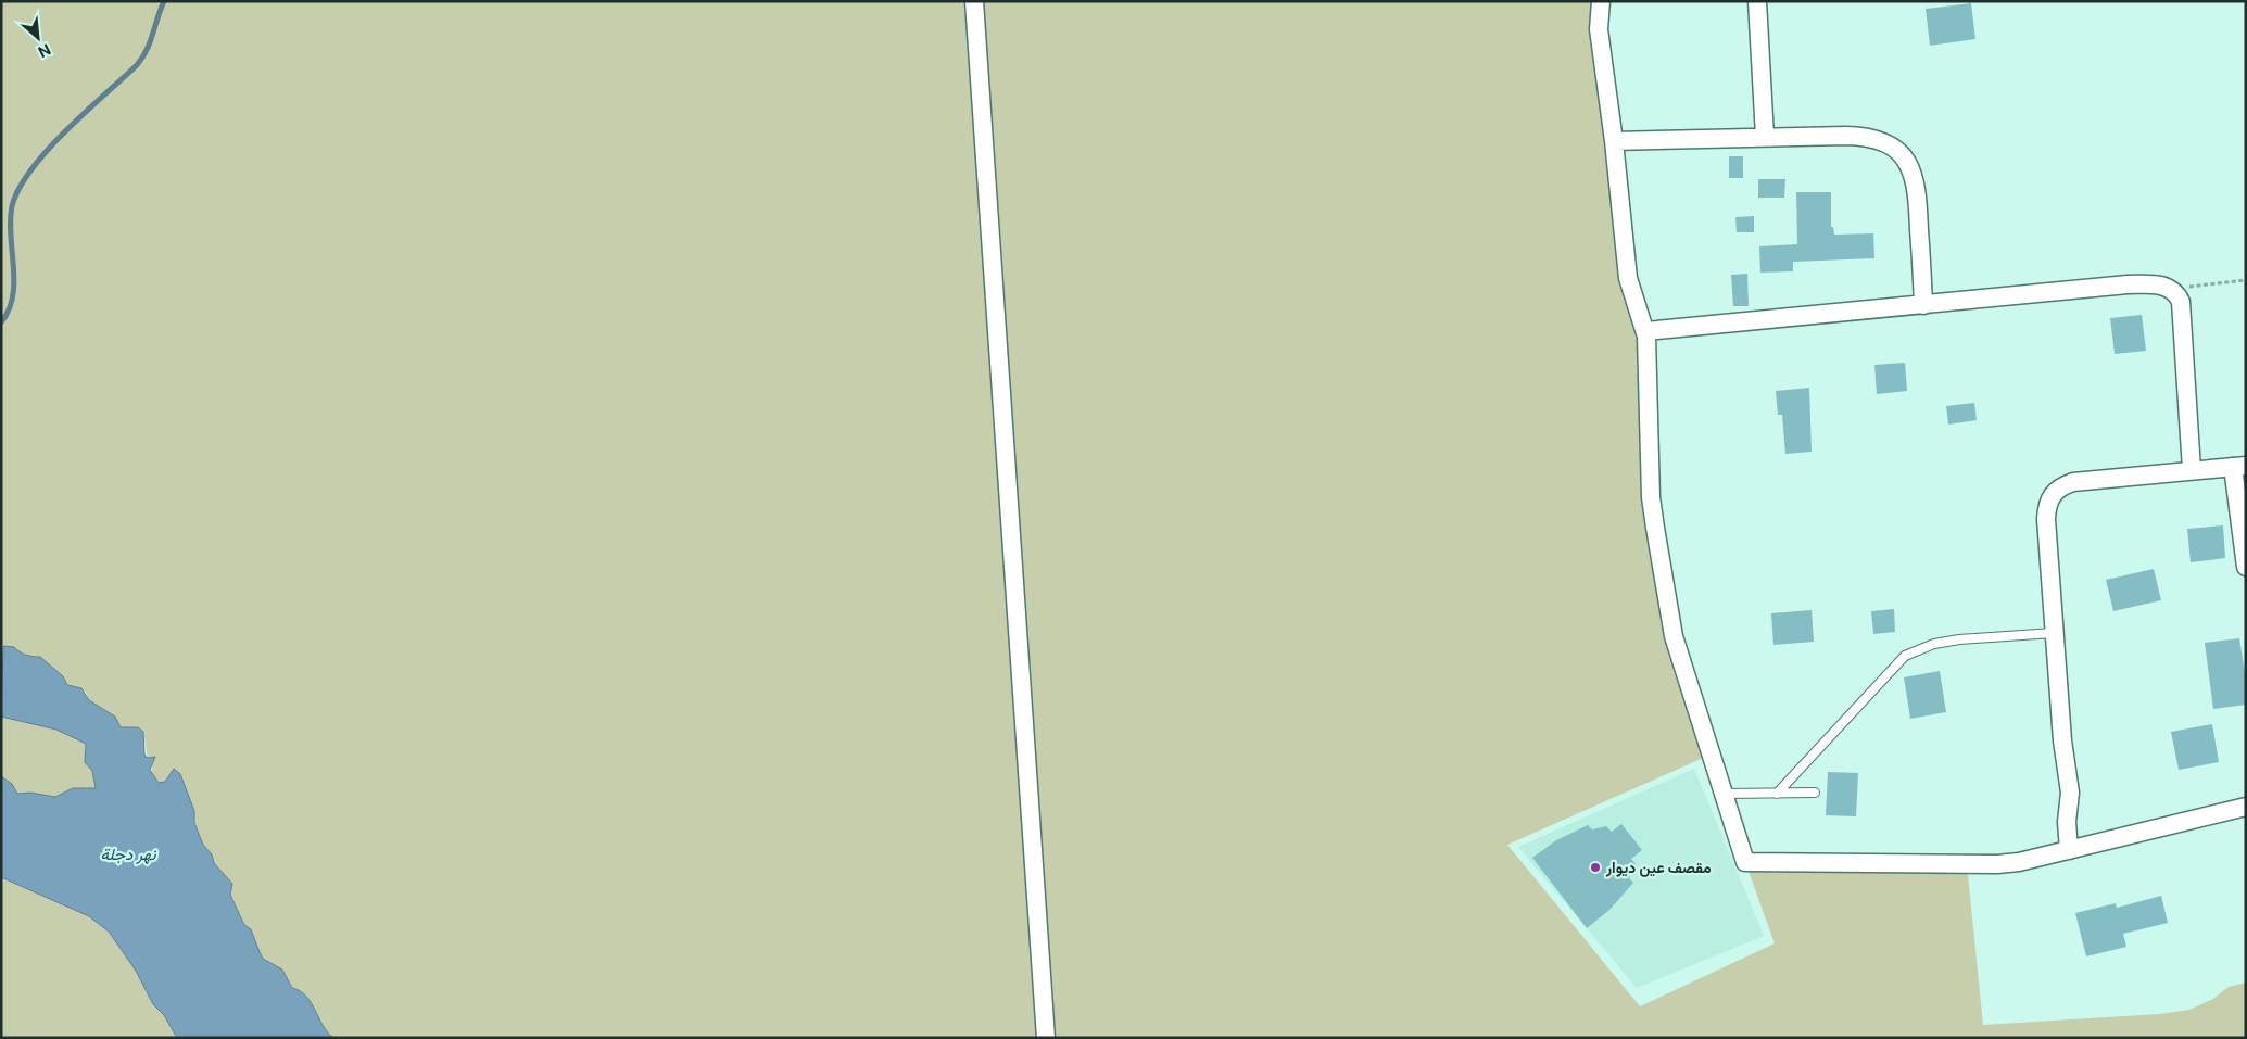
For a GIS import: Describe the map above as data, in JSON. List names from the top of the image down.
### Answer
{
  "water": ["نهر دجلة"],
  "places": ["مقصف عين ديوار"],
  "north": "bottom right"
}
